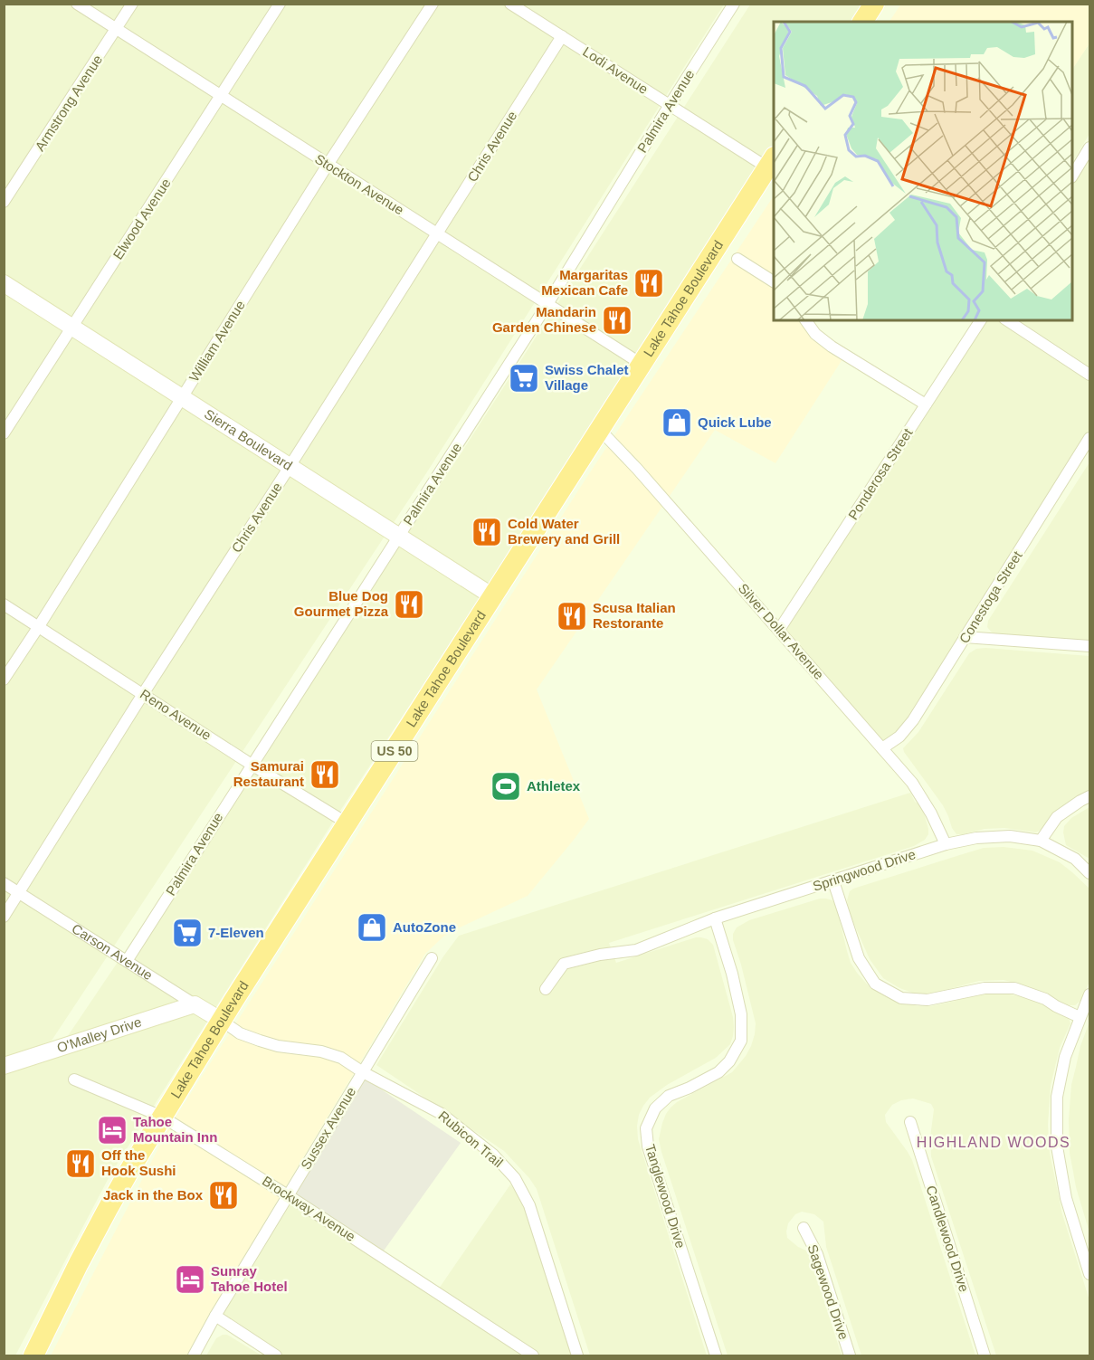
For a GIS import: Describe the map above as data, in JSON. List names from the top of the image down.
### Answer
{
  "streets": {
    "highway": ["Lake Tahoe Boulevard", "US 50"],
    "street": [
      "Lodi Avenue",
      "Armstrong Avenue",
      "Palmira Avenue",
      "Chris Avenue",
      "Stockton Avenue",
      "Elwood Avenue",
      "William Avenue",
      "Sierra Boulevard",
      "Ponderosa Street",
      "Conestoga Street",
      "Silver Dollar Avenue",
      "Reno Avenue",
      "Springwood Drive",
      "Carson Avenue",
      "O'Malley Drive",
      "Sussex Avenue",
      "Rubicon Trail",
      "Tanglewood Drive",
      "Brockway Avenue",
      "Candlewood Drive",
      "Sagewood Drive"
    ]
  },
  "crossings": [
    ["Lodi Avenue", "Palmira Avenue"],
    ["Lodi Avenue", "Chris Avenue"],
    ["Lodi Avenue", "Lake Tahoe Boulevard"],
    ["Armstrong Avenue", "Stockton Avenue"],
    ["Palmira Avenue", "Stockton Avenue"],
    ["Palmira Avenue", "Sierra Boulevard"],
    ["Palmira Avenue", "Reno Avenue"],
    ["Palmira Avenue", "Carson Avenue"],
    ["Chris Avenue", "Stockton Avenue"],
    ["Chris Avenue", "Sierra Boulevard"],
    ["Chris Avenue", "Reno Avenue"],
    ["Chris Avenue", "Carson Avenue"],
    ["Stockton Avenue", "Elwood Avenue"],
    ["Stockton Avenue", "Lake Tahoe Boulevard"],
    ["Stockton Avenue", "William Avenue"],
    ["Elwood Avenue", "Sierra Boulevard"],
    ["Lake Tahoe Boulevard", "Sierra Boulevard"],
    ["Lake Tahoe Boulevard", "Silver Dollar Avenue"],
    ["Lake Tahoe Boulevard", "Reno Avenue"],
    ["Lake Tahoe Boulevard", "Carson Avenue"],
    ["Lake Tahoe Boulevard", "Rubicon Trail"],
    ["Lake Tahoe Boulevard", "Brockway Avenue"],
    ["William Avenue", "Sierra Boulevard"],
    ["William Avenue", "Reno Avenue"],
    ["Ponderosa Street", "Silver Dollar Avenue"],
    ["Conestoga Street", "Silver Dollar Avenue"],
    ["Silver Dollar Avenue", "Springwood Drive"],
    ["Springwood Drive", "Tanglewood Drive"],
    ["Carson Avenue", "O'Malley Drive"],
    ["Carson Avenue", "Rubicon Trail"],
    ["Sussex Avenue", "Rubicon Trail"],
    ["Sussex Avenue", "Brockway Avenue"]
  ],
  "districts": ["HIGHLAND WOODS"],
  "places": {
    "restaurant": [
      "Margaritas Mexican Cafe",
      "Mandarin Garden Chinese",
      "Cold Water Brewery and Grill",
      "Blue Dog Gourmet Pizza",
      "Scusa Italian Restorante",
      "Samurai Restaurant",
      "Off the Hook Sushi",
      "Jack in the Box"
    ],
    "supermarket": ["Swiss Chalet Village", "7-Eleven"],
    "shop": ["Quick Lube", "AutoZone"],
    "sports": ["Athletex"],
    "hotel": ["Tahoe Mountain Inn", "Sunray Tahoe Hotel"]
  }
}
